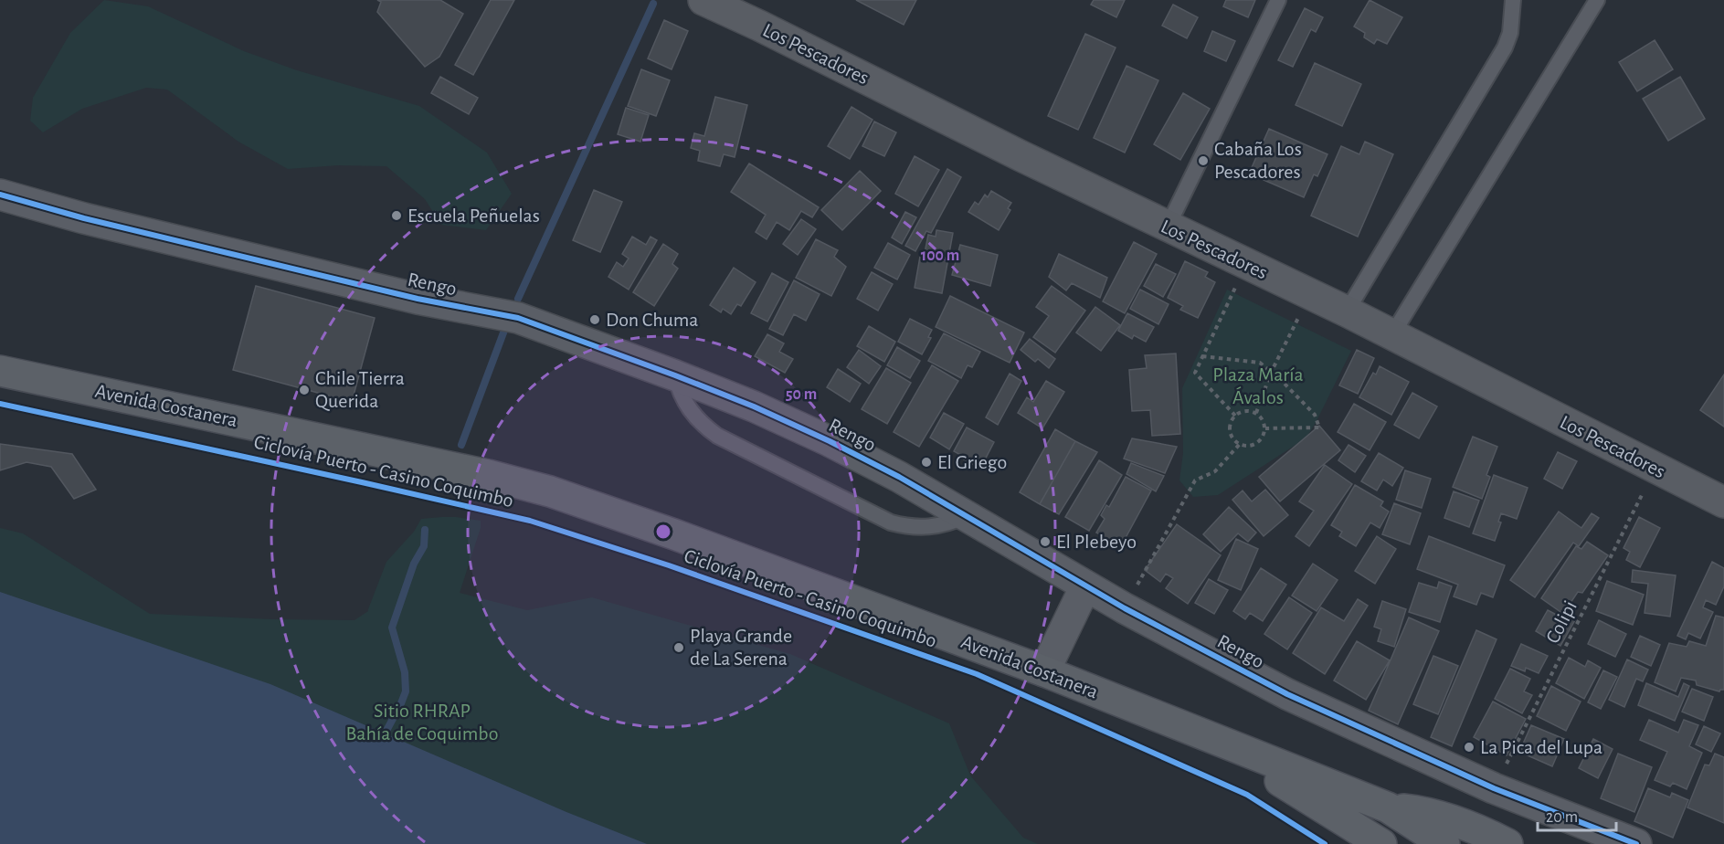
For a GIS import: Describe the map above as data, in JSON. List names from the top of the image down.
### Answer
{
  "streets": {
    "main road": ["Avenida Costanera"],
    "street": ["Los Pescadores", "Rengo"],
    "path": ["Colipi"],
    "cycle path": ["Ciclovía Puerto - Casino Coquimbo"]
  },
  "crossings": [
    ["Los Pescadores", "Colipi"],
    ["Rengo", "Colipi"]
  ],
  "parks": ["Plaza María Ávalos", "Sitio RHRAP Bahía de Coquimbo"],
  "places": [
    "Cabaña Los Pescadores",
    "Escuela Peñuelas",
    "Don Chuma",
    "Chile Tierra Querida",
    "El Griego",
    "El Plebeyo",
    "Playa Grande de La Serena",
    "La Pica del Lupa"
  ],
  "scale_bar": "20 m",
  "rings": ["100 m", "50 m"]
}
